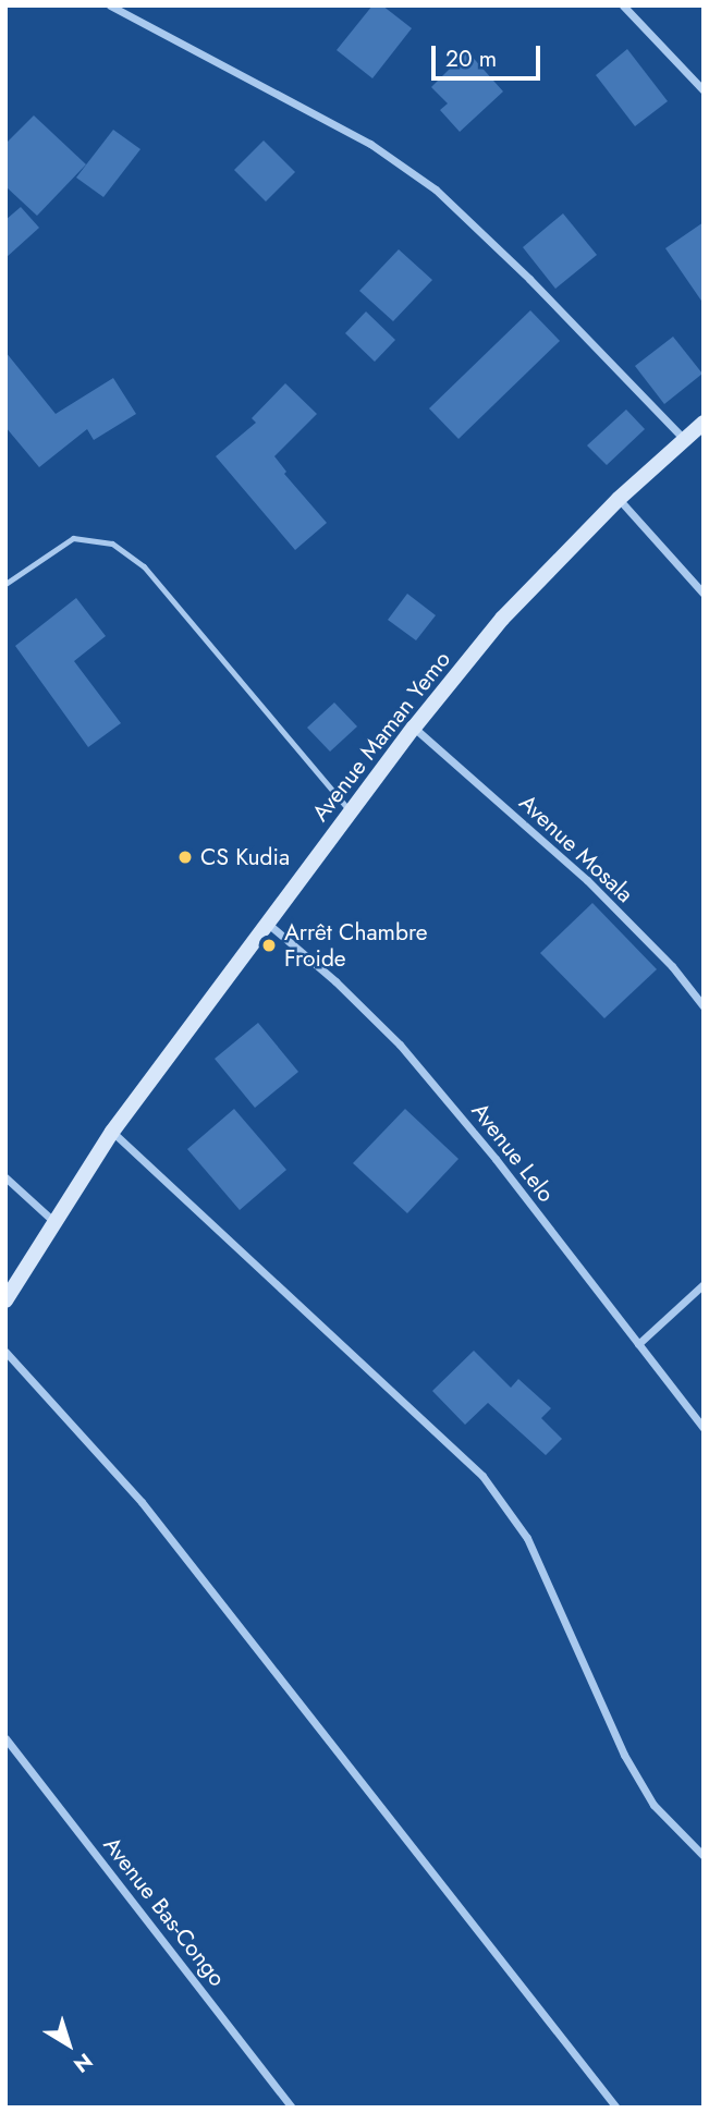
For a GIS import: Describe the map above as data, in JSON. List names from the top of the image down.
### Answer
{
  "streets": {
    "street": [
      "Avenue Maman Yemo",
      "Avenue Mosala",
      "Avenue Lelo",
      "Avenue Bas-Congo"
    ]
  },
  "crossings": [
    ["Avenue Maman Yemo", "Avenue Mosala"],
    ["Avenue Maman Yemo", "Avenue Lelo"]
  ],
  "places": ["CS Kudia", "Arrêt Chambre Froide"],
  "scale_bar": "20 m",
  "north": "bottom right"
}
